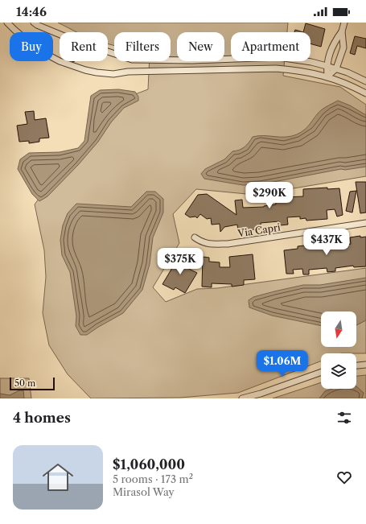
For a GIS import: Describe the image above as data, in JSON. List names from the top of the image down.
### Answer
{
  "streets": {
    "street": ["Via Capri"]
  },
  "scale_bar": "50 m",
  "north": "bottom",
  "page": {
    "status": "14:46",
    "chip": [
      "Buy",
      "Rent",
      "Filters",
      "New",
      "Apartment"
    ],
    "price": [
      "$290K",
      "$437K",
      "$375K",
      "$1.06M"
    ],
    "scale": "50 m",
    "heading": "4 homes",
    "list": [
      {
        "name": "$1,060,000",
        "note": "5 rooms · 173 m² · Mirasol Way"
      }
    ]
  }
}
